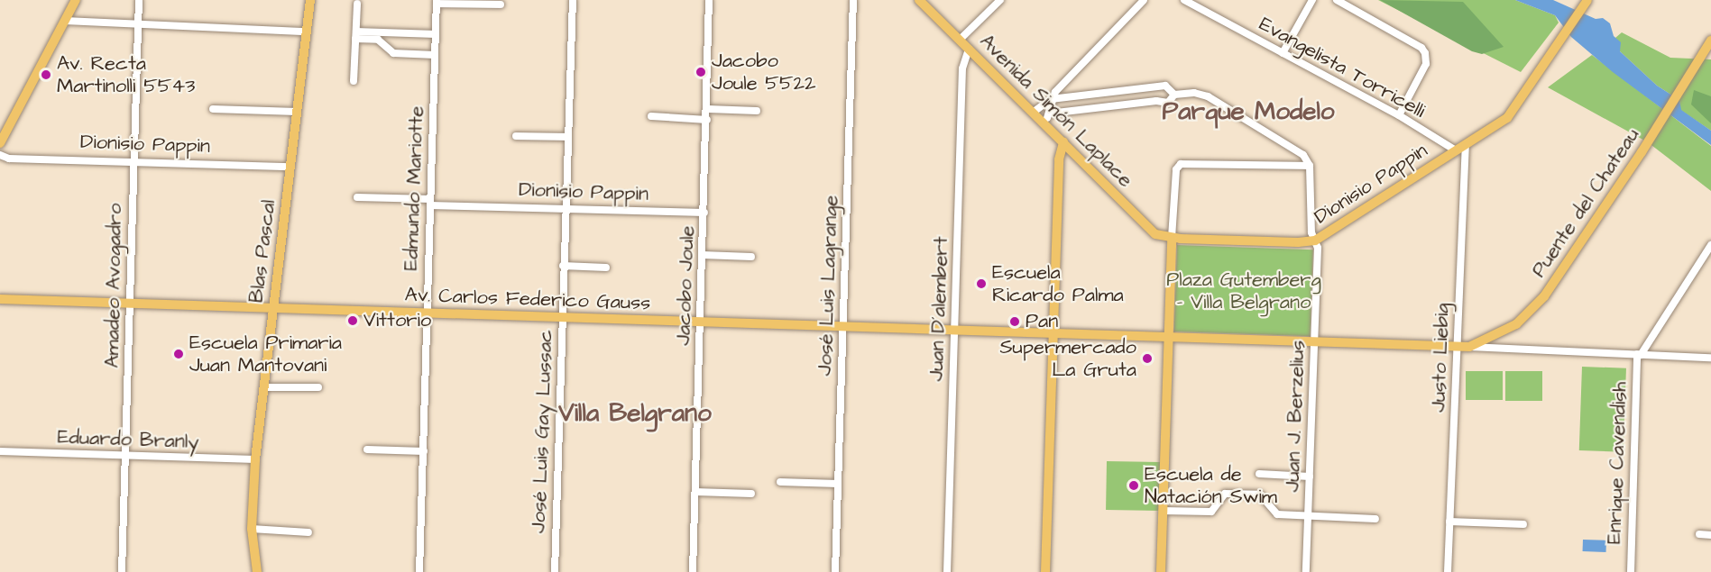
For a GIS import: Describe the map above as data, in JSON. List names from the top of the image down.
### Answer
{
  "streets": {
    "main road": [
      "Avenida Simón Laplace",
      "Dionisio Pappin",
      "Puente del Chateau",
      "Blas Pascal",
      "Av. Carlos Federico Gauss"
    ],
    "street": [
      "Evangelista Torricelli",
      "Edmundo Mariotte",
      "Amadeo Avogadro",
      "Jacobo Joule",
      "José Luis Lagrange",
      "Juan D´alembert",
      "Justo Liebig",
      "Juan J. Berzelius",
      "José Luis Gay Lussac",
      "Eduardo Branly",
      "Enrique Cavendish"
    ]
  },
  "crossings": [
    ["Evangelista Torricelli", "Dionisio Pappin"],
    ["Avenida Simón Laplace", "Dionisio Pappin"],
    ["Avenida Simón Laplace", "Juan D´alembert"],
    ["Dionisio Pappin", "Edmundo Mariotte"],
    ["Dionisio Pappin", "Blas Pascal"],
    ["Dionisio Pappin", "Amadeo Avogadro"],
    ["Dionisio Pappin", "Jacobo Joule"],
    ["Dionisio Pappin", "Justo Liebig"],
    ["Dionisio Pappin", "Juan J. Berzelius"],
    ["Dionisio Pappin", "José Luis Gay Lussac"],
    ["Edmundo Mariotte", "Av. Carlos Federico Gauss"],
    ["Puente del Chateau", "Av. Carlos Federico Gauss"],
    ["Puente del Chateau", "Justo Liebig"],
    ["Puente del Chateau", "Juan J. Berzelius"],
    ["Blas Pascal", "Av. Carlos Federico Gauss"],
    ["Blas Pascal", "Eduardo Branly"],
    ["Amadeo Avogadro", "Av. Carlos Federico Gauss"],
    ["Amadeo Avogadro", "Eduardo Branly"],
    ["Jacobo Joule", "Av. Carlos Federico Gauss"],
    ["José Luis Lagrange", "Av. Carlos Federico Gauss"],
    ["Av. Carlos Federico Gauss", "Juan D´alembert"],
    ["Av. Carlos Federico Gauss", "Juan J. Berzelius"],
    ["Av. Carlos Federico Gauss", "José Luis Gay Lussac"]
  ],
  "districts": ["Parque Modelo", "Villa Belgrano"],
  "parks": ["Plaza Gutemberg - Villa Belgrano"],
  "places": [
    "Jacobo Joule 5522",
    "Av. Recta Martinolli 5543",
    "Escuela Ricardo Palma",
    "Vittorio",
    "Pan",
    "Escuela Primaria Juan Mantovani",
    "Supermercado La Gruta",
    "Escuela de Natación Swim"
  ]
}
